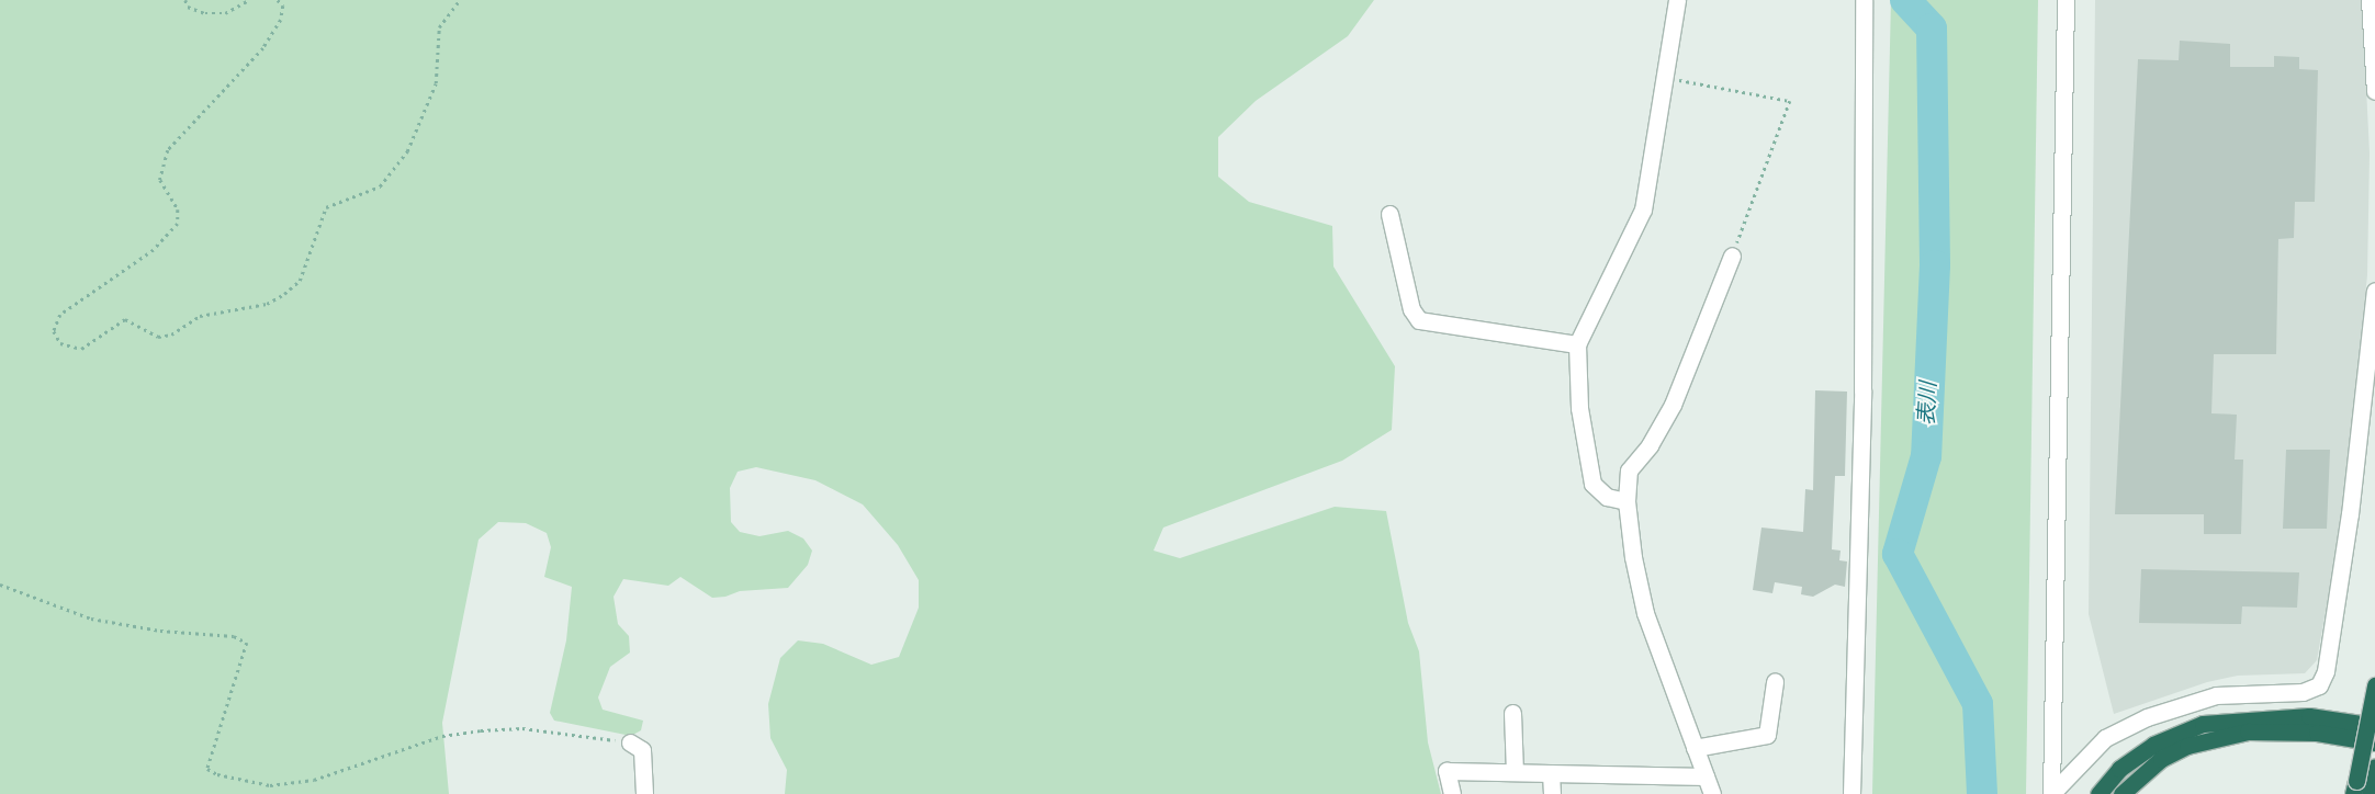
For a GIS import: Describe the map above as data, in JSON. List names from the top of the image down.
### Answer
{
  "water": ["表川"]
}
